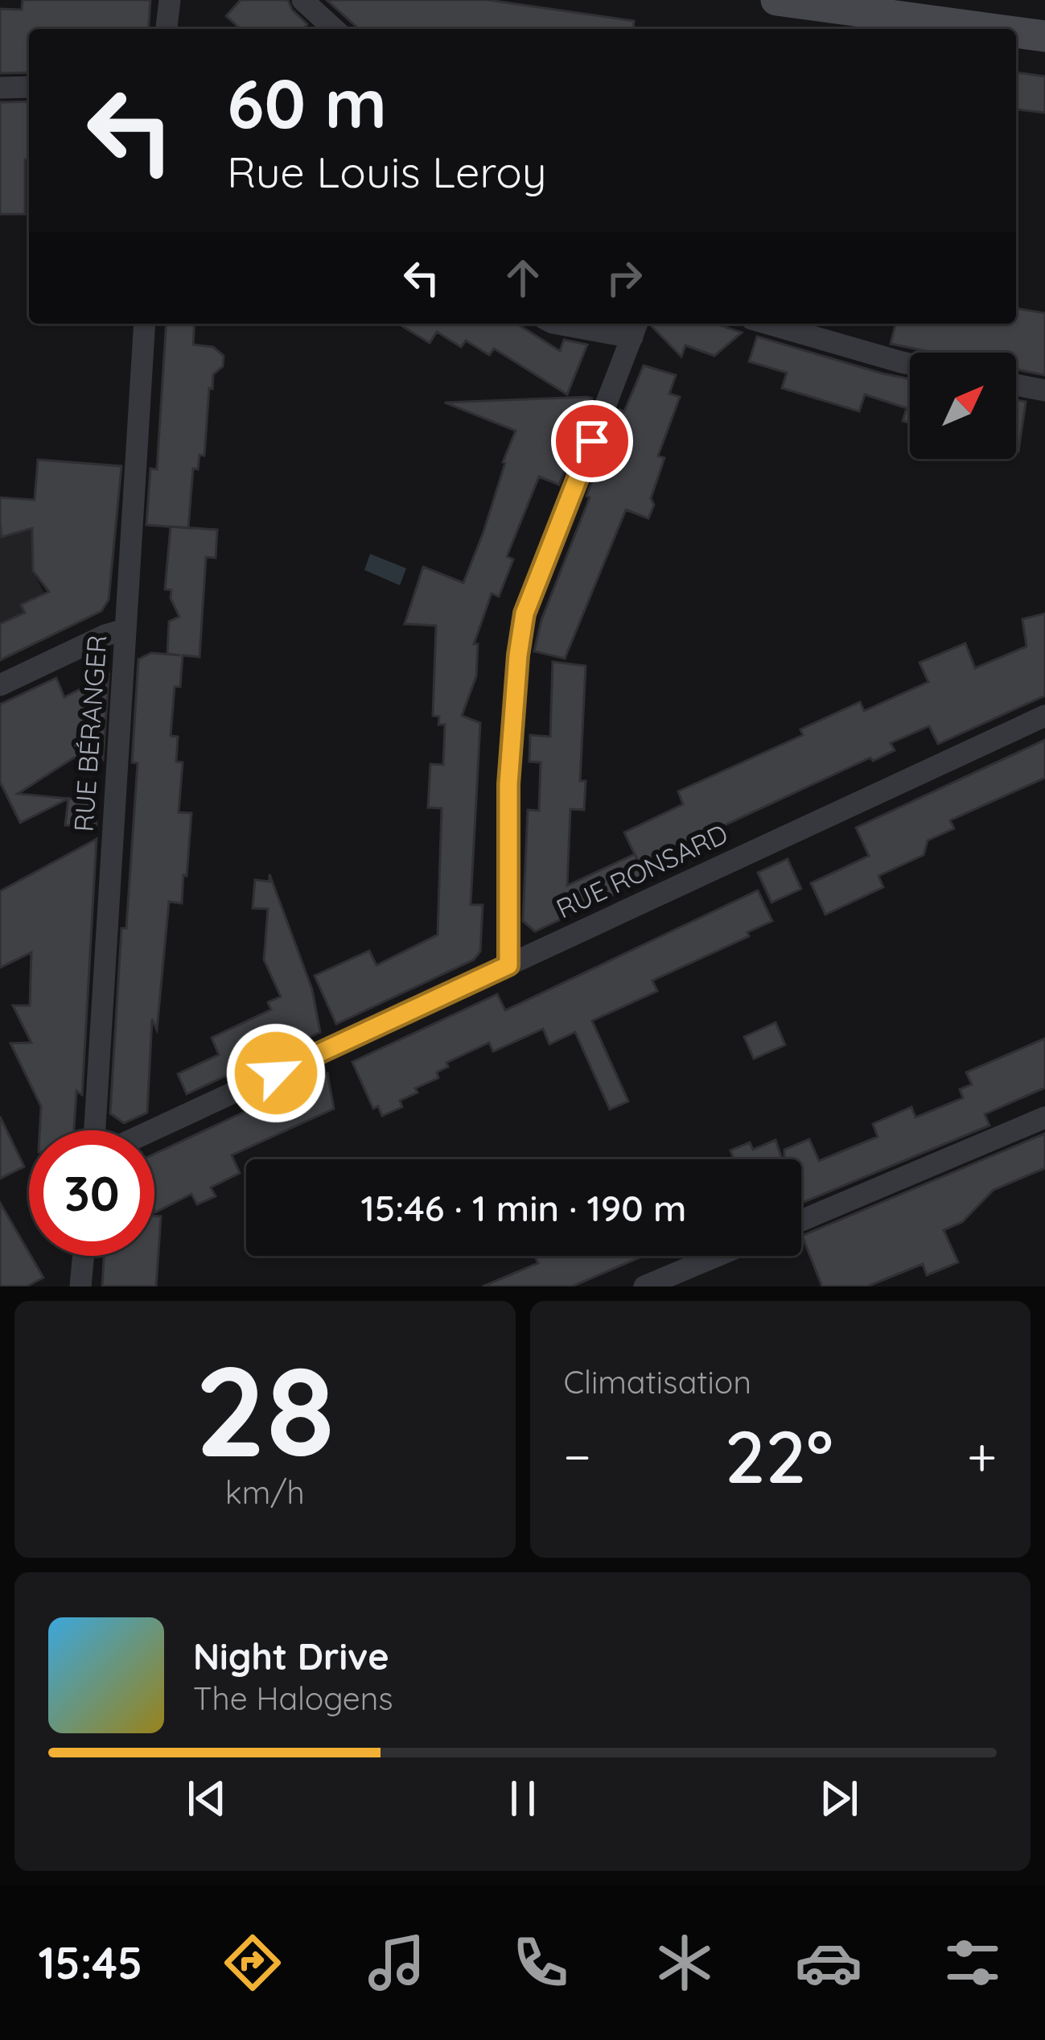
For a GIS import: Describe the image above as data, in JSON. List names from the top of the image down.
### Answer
{
  "streets": {
    "street": ["RUE BÉRANGER", "RUE RONSARD"]
  },
  "north": "top right",
  "page": {
    "turn": ["60 m", "Rue Louis Leroy"],
    "limit": "30",
    "trip": "15:46 · 1 min · 190 m",
    "tile": [
      ["28", "km/h"],
      "Climatisation"
    ],
    "heat": ["−", "22°", "+"],
    "song": ["Night Drive", "The Halogens"],
    "tabs": "15:45"
  }
}
